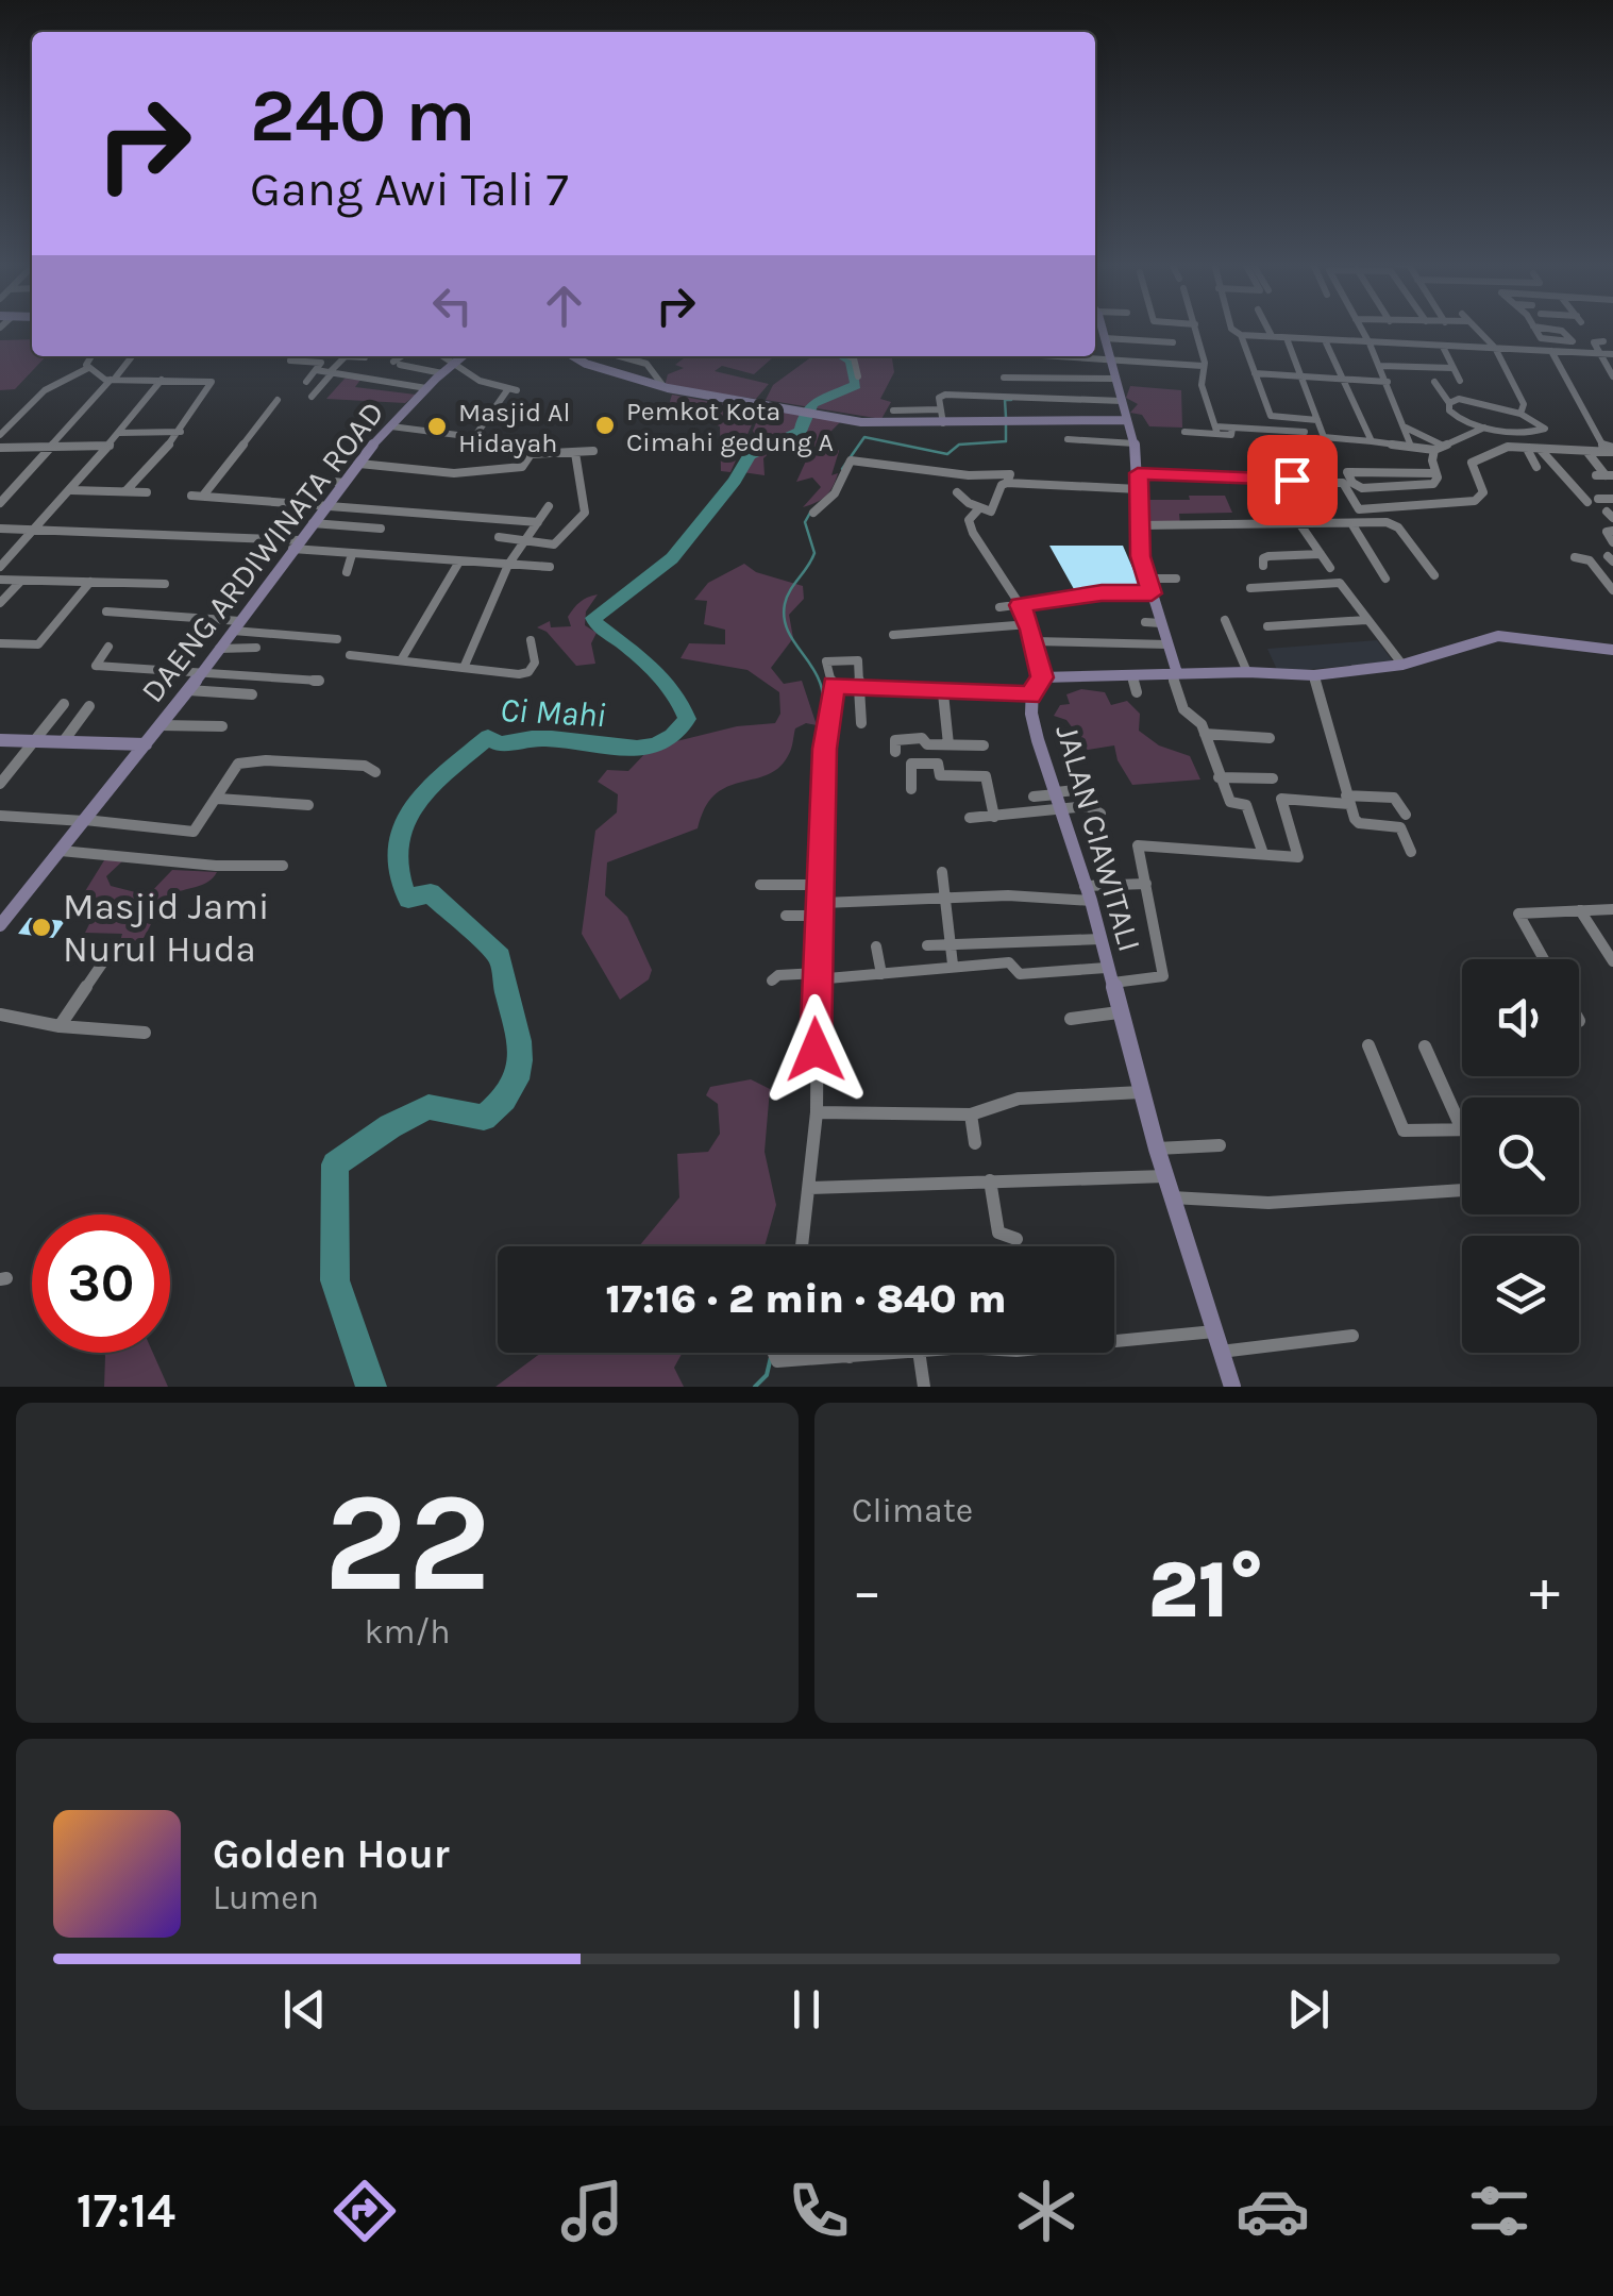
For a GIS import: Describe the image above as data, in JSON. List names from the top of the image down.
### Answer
{
  "streets": {
    "main road": ["DAENG ARDIWINATA ROAD", "JALAN CIAWITALI"]
  },
  "water": ["Ci Mahi"],
  "places": ["Pemkot Kota Cimahi gedung A", "Masjid Al Hidayah", "Masjid Jami Nurul Huda"],
  "page": {
    "turn": ["240 m", "Gang Awi Tali 7"],
    "limit": "30",
    "trip": "17:16 · 2 min · 840 m",
    "tile": [
      ["22", "km/h"],
      "Climate"
    ],
    "heat": ["−", "21°", "+"],
    "song": ["Golden Hour", "Lumen"],
    "tabs": "17:14"
  }
}
